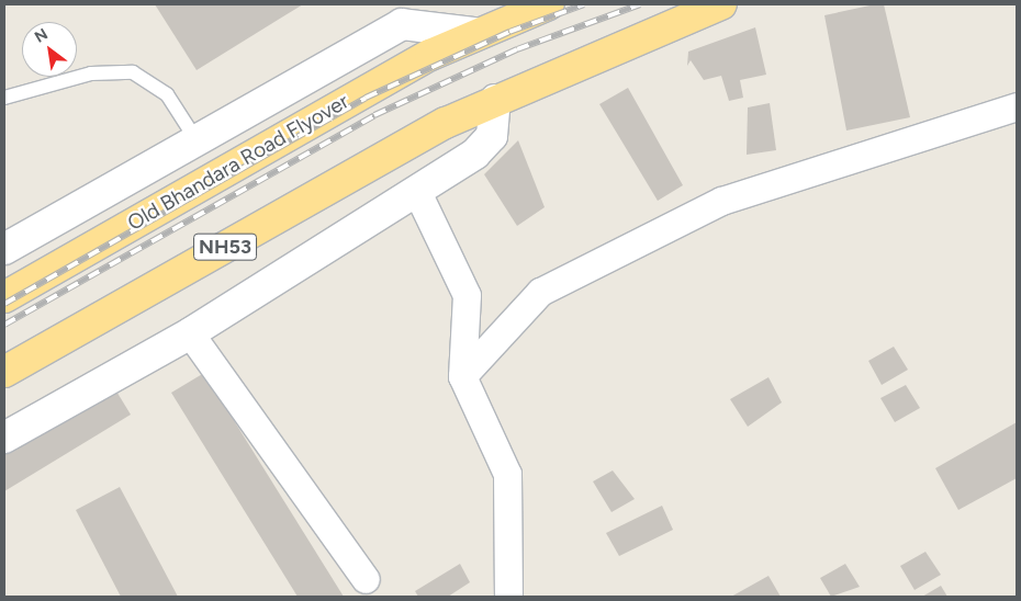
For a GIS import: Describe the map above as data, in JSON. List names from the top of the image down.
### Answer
{
  "streets": {
    "highway": ["Old Bhandara Road Flyover", "NH53"]
  },
  "north": "top left"
}
